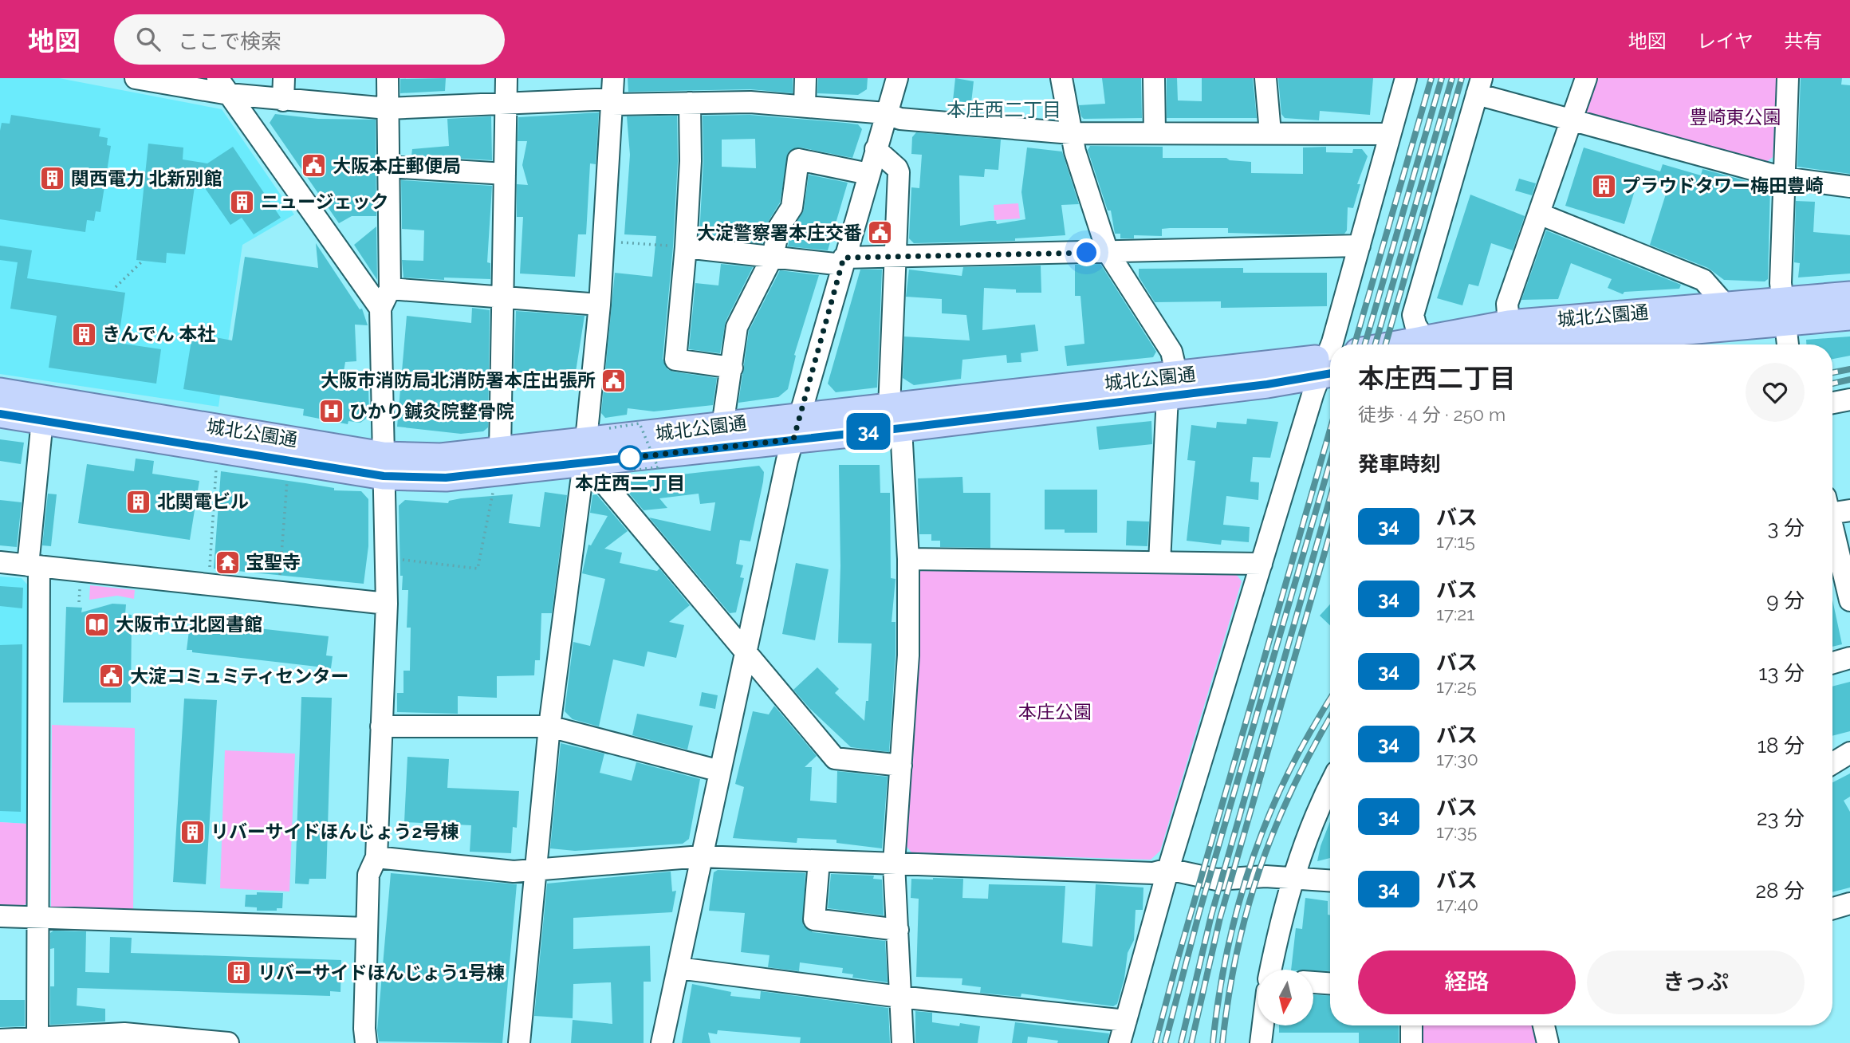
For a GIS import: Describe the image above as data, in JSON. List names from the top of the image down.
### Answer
{
  "streets": {
    "main road": ["城北公園通"]
  },
  "districts": ["本庄西二丁目"],
  "parks": ["豊崎東公園", "本庄公園"],
  "places": {
    "public building": [
      "大阪本庄郵便局",
      "大淀警察署本庄交番",
      "大阪市消防局北消防署本庄出張所",
      "大淀コミュミティセンター"
    ],
    "building": [
      "関西電力 北新別館",
      "プラウドタワー梅田豊崎",
      "ニュージェック",
      "きんでん 本社",
      "北関電ビル",
      "リバーサイドほんじょう2号棟",
      "リバーサイドほんじょう1号棟"
    ],
    "hospital": ["ひかり鍼灸院整骨院"],
    "other": ["本庄西二丁目"],
    "temple": ["宝聖寺"],
    "library": ["大阪市立北図書館"]
  },
  "lines": ["bus line 34"],
  "north": "bottom",
  "page": {
    "header": "地図",
    "search": "ここで検索",
    "nav": ["地図", "レイヤ", "共有"],
    "on_map": "34",
    "heading": [
      ["本庄西二丁目", "徒歩 · 4 分 · 250 m"],
      "発車時刻"
    ],
    "list": [
      {
        "mark": "34",
        "name": "バス",
        "note": "17:15",
        "value": "3 分"
      },
      {
        "mark": "34",
        "name": "バス",
        "note": "17:21",
        "value": "9 分"
      },
      {
        "mark": "34",
        "name": "バス",
        "note": "17:25",
        "value": "13 分"
      },
      {
        "mark": "34",
        "name": "バス",
        "note": "17:30",
        "value": "18 分"
      },
      {
        "mark": "34",
        "name": "バス",
        "note": "17:35",
        "value": "23 分"
      },
      {
        "mark": "34",
        "name": "バス",
        "note": "17:40",
        "value": "28 分"
      }
    ],
    "buttons": ["経路", "きっぷ"]
  }
}
